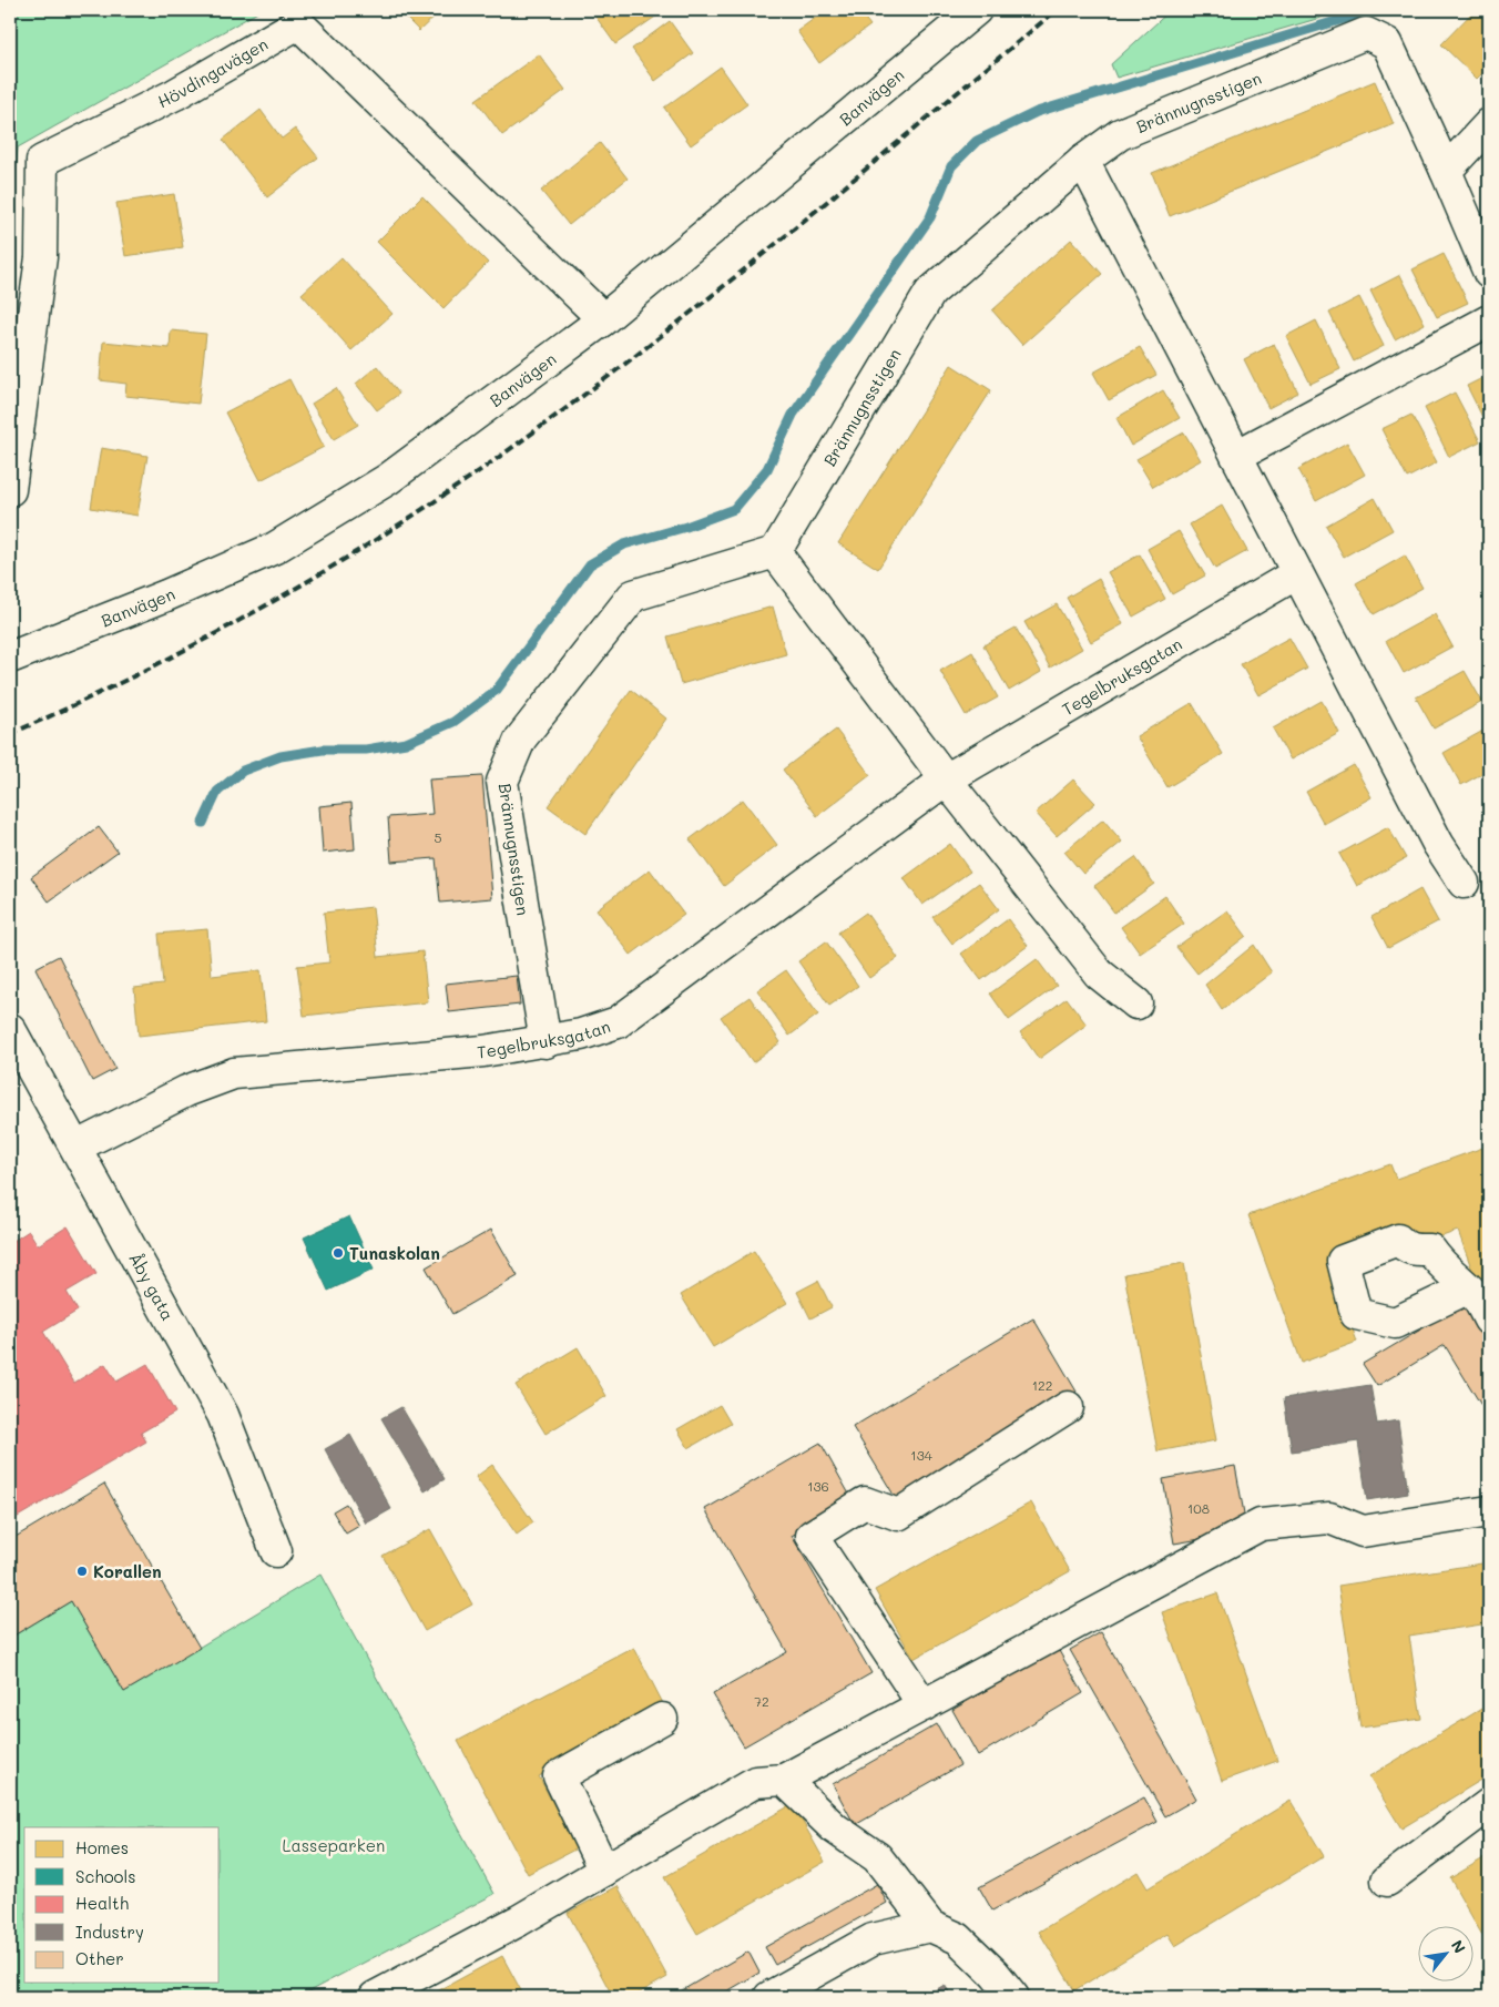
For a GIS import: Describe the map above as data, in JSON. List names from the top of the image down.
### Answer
{
  "streets": {
    "street": [
      "Hövdingavägen",
      "Banvägen",
      "Brännugnsstigen",
      "Tegelbruksgatan",
      "Åby gata"
    ]
  },
  "crossings": [
    ["Hövdingavägen", "Banvägen"],
    ["Brännugnsstigen", "Tegelbruksgatan"],
    ["Tegelbruksgatan", "Åby gata"]
  ],
  "parks": ["Lasseparken"],
  "places": ["Tunaskolan", "Korallen"],
  "house_numbers": [
    "5",
    "122",
    "134",
    "136",
    "108",
    "72"
  ],
  "legend": [
    "Homes",
    "Schools",
    "Health",
    "Industry",
    "Other"
  ],
  "north": "top right"
}
